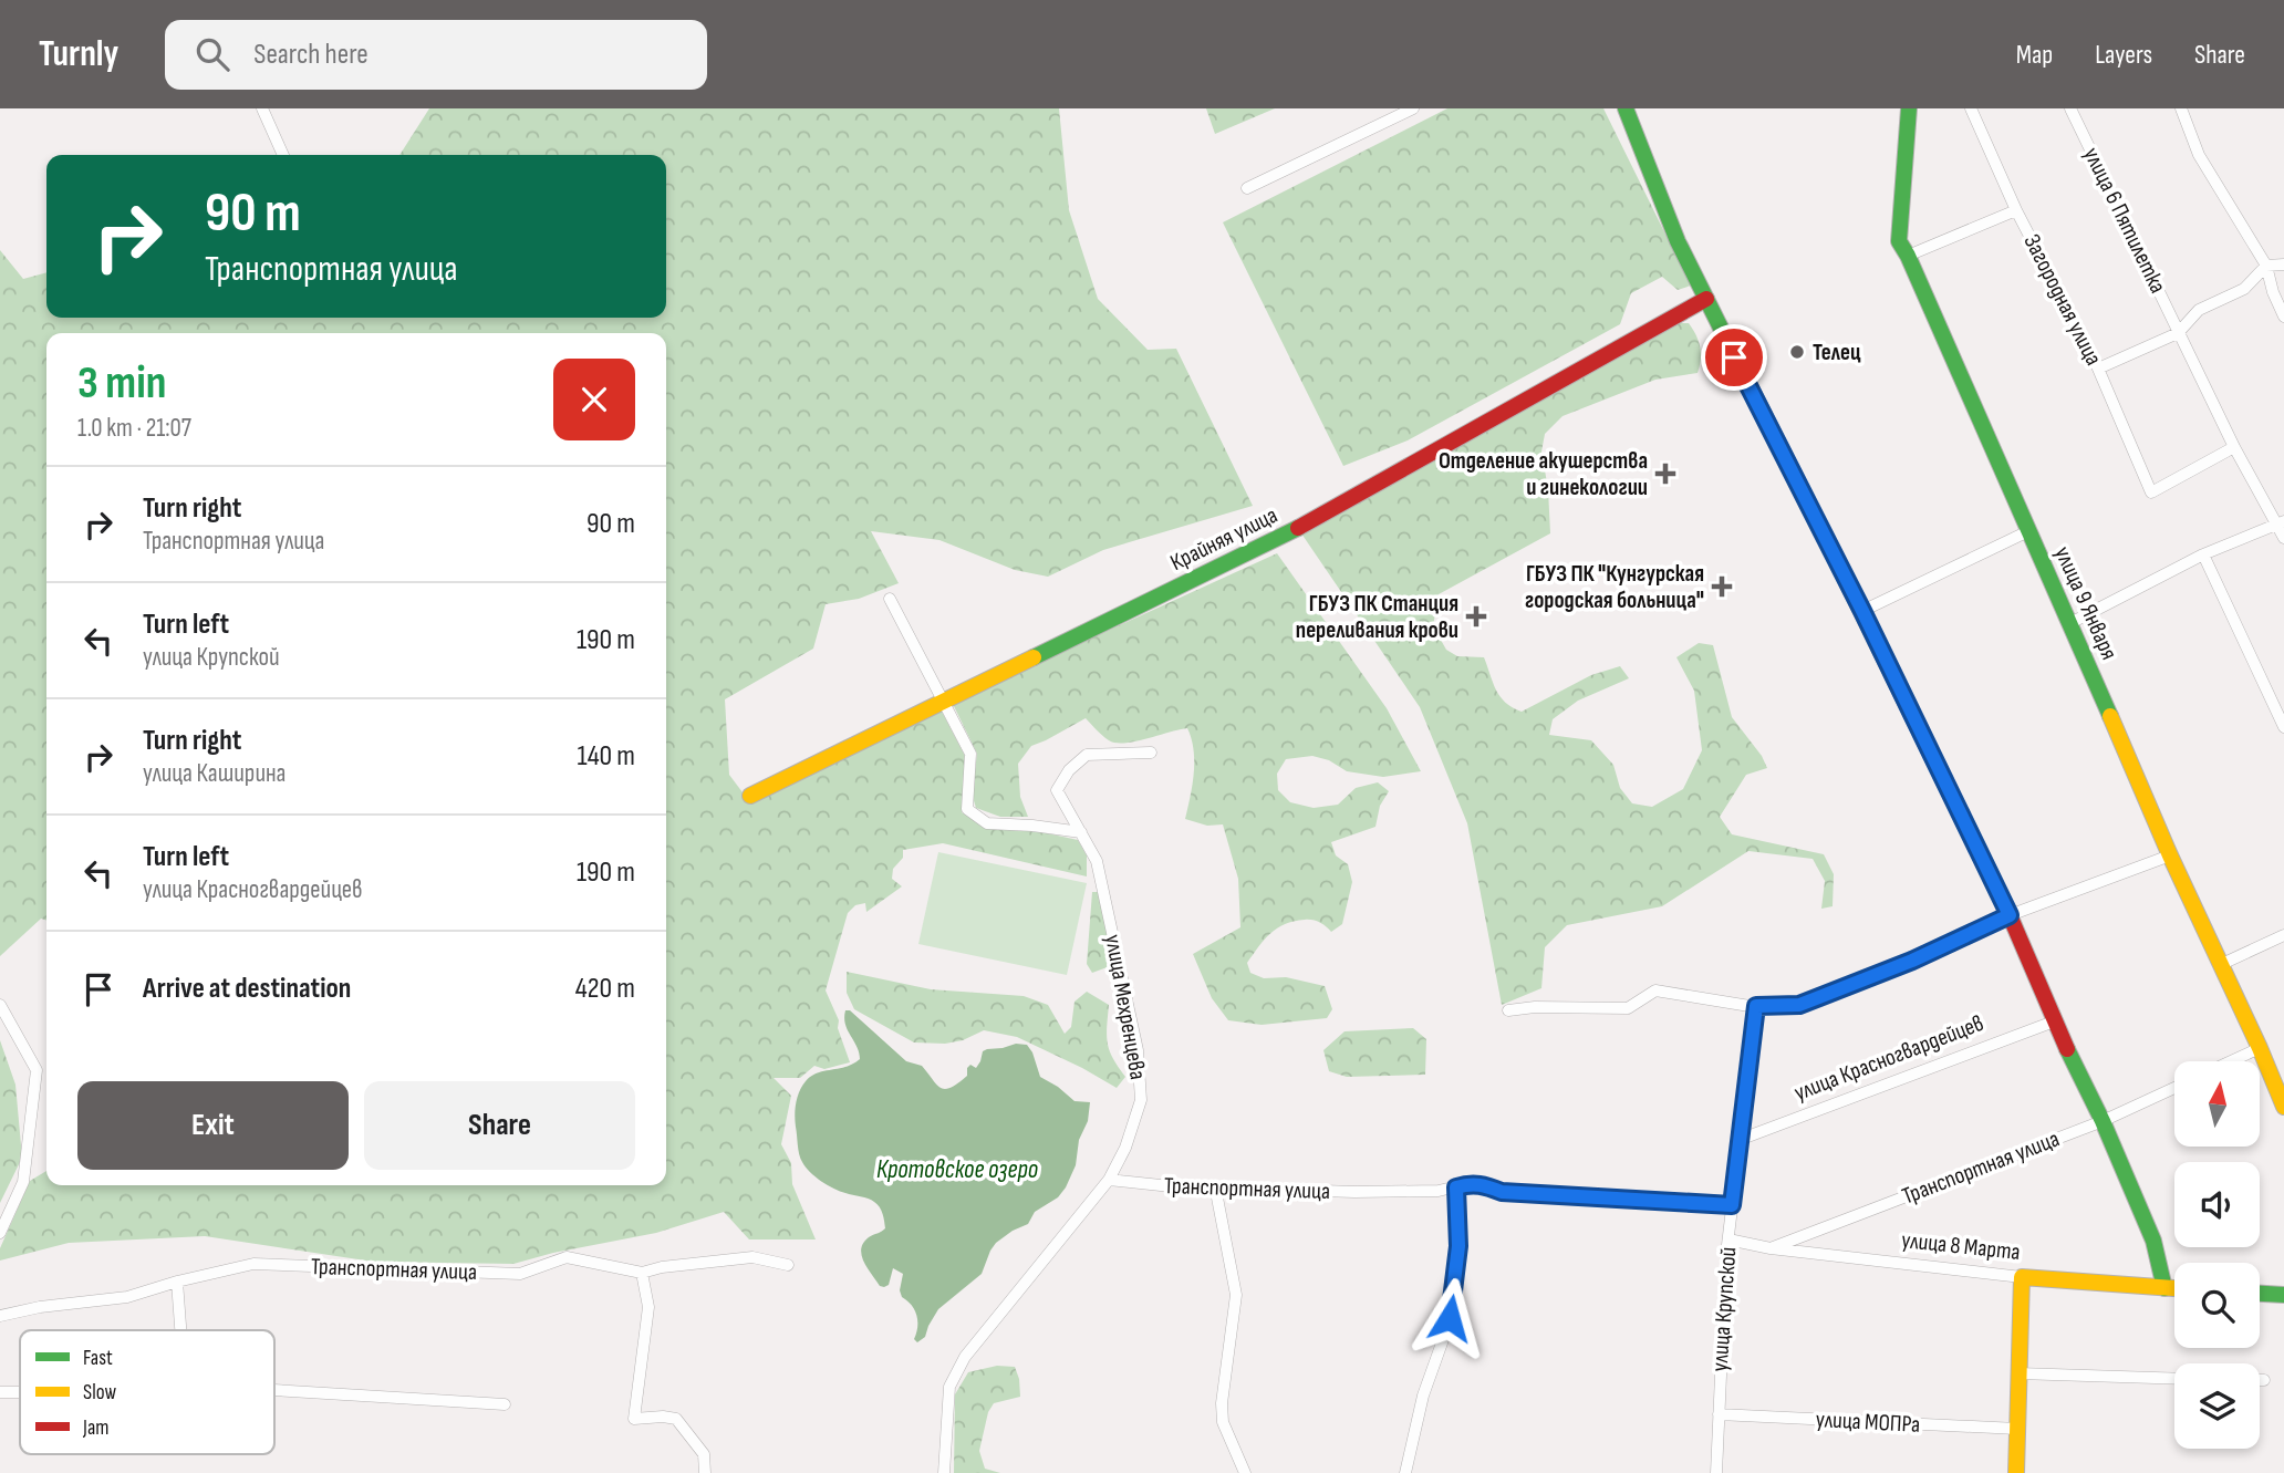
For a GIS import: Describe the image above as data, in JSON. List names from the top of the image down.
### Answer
{
  "streets": {
    "street": [
      "улица 6 Пятилетка",
      "Загородная улица",
      "Крайняя улица",
      "улица 9 Января",
      "улица Мехренцева",
      "улица Красногвардейцев",
      "Транспортная улица",
      "улица 8 Марта",
      "улица Крупской",
      "улица МОПРа"
    ]
  },
  "crossings": [
    ["улица 6 Пятилетка", "Загородная улица"],
    ["улица Мехренцева", "Транспортная улица"],
    ["улица Красногвардейцев", "улица Крупской"],
    ["Транспортная улица", "улица 8 Марта"],
    ["Транспортная улица", "улица Крупской"],
    ["улица 8 Марта", "улица Крупской"],
    ["улица Крупской", "улица МОПРа"]
  ],
  "water": ["Кротовское озеро"],
  "places": {
    "other": ["Телец"],
    "health": ["Отделение акушерства и гинекологии", "ГБУЗ ПК \"Кунгурская городская больница\"", "ГБУЗ ПК Станция переливания крови"]
  },
  "legend": ["Fast", "Slow", "Jam"],
  "north": "top",
  "page": {
    "header": "Turnly",
    "search": "Search here",
    "nav": ["Map", "Layers", "Share"],
    "turn": ["90 m", "Транспортная улица"],
    "heading": ["3 min", "1.0 km · 21:07"],
    "list": [
      {
        "name": "Turn right",
        "note": "Транспортная улица",
        "value": "90 m"
      },
      {
        "name": "Turn left",
        "note": "улица Крупской",
        "value": "190 m"
      },
      {
        "name": "Turn right",
        "note": "улица Каширина",
        "value": "140 m"
      },
      {
        "name": "Turn left",
        "note": "улица Красногвардейцев",
        "value": "190 m"
      },
      {
        "name": "Arrive at destination",
        "value": "420 m"
      }
    ],
    "buttons": ["Exit", "Share"]
  }
}
